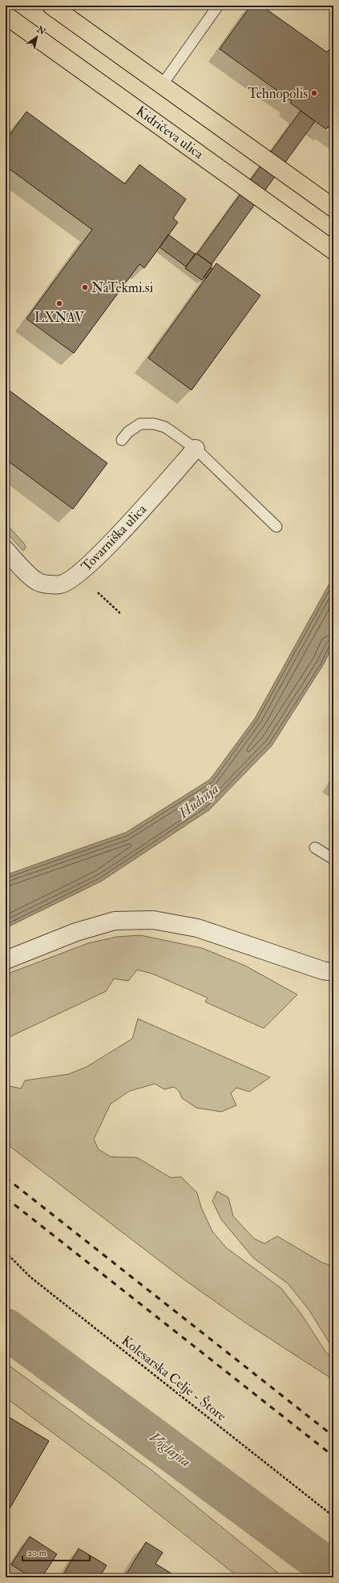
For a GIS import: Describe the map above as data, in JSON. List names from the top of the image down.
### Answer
{
  "streets": {
    "main road": ["Kidričeva ulica"],
    "street": ["Tovarniška ulica"],
    "path": ["Kolesarska Celje - Štore"]
  },
  "water": ["Hudinja", "Voglajna"],
  "places": ["Tehnopolis", "NaTekmi.si", "LXNAV"],
  "scale_bar": "20 m",
  "north": "top right"
}
